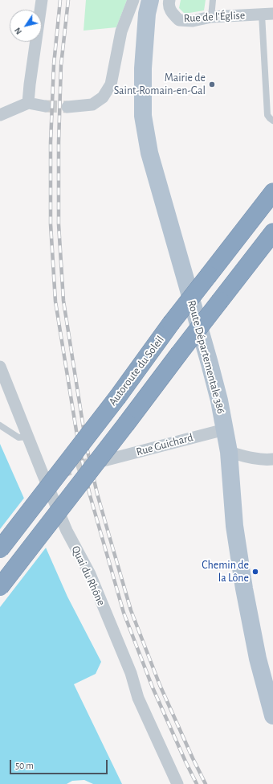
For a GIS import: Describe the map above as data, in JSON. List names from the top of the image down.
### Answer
{
  "streets": {
    "highway": ["Autoroute du Soleil"],
    "main road": ["Route Départementale 386"],
    "street": ["Rue de l'Église", "Rue Guichard", "Quai du Rhône"]
  },
  "crossings": [
    ["Route Départementale 386", "Rue Guichard"]
  ],
  "places": ["Mairie de Saint-Romain-en-Gal", "Chemin de la Lône"],
  "scale_bar": "50 m",
  "north": "bottom left"
}
